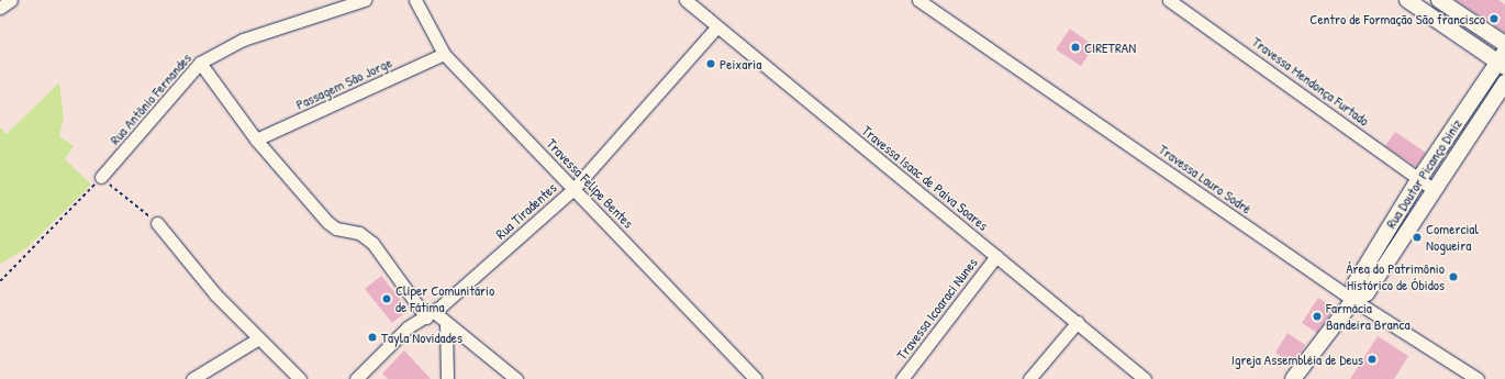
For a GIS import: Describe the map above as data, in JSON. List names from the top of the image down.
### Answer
{
  "streets": {
    "street": [
      "Travessa Mendonça Furtado",
      "Passagem São Jorge",
      "Rua Antônio Fernandes",
      "Rua Doutor Picanço Diniz",
      "Travessa Isaac de Paiva Soares",
      "Travessa Lauro Sodré",
      "Travessa Felipe Bentes",
      "Rua Tiradentes",
      "Travessa Icoaraci Nunes"
    ]
  },
  "crossings": [
    ["Travessa Mendonça Furtado", "Rua Doutor Picanço Diniz"],
    ["Passagem São Jorge", "Travessa Felipe Bentes"],
    ["Rua Doutor Picanço Diniz", "Travessa Lauro Sodré"],
    ["Travessa Isaac de Paiva Soares", "Rua Tiradentes"],
    ["Travessa Isaac de Paiva Soares", "Travessa Icoaraci Nunes"],
    ["Travessa Felipe Bentes", "Rua Tiradentes"]
  ],
  "places": [
    "Centro de Formação São francisco",
    "CIRETRAN",
    "Peixaria",
    "Comercial Nogueira",
    "Área do Patrimônio Histórico de Óbidos",
    "Clíper Comunitário de Fátima",
    "Farmácia Bandeira Branca",
    "Tayla Novidades",
    "Igreja Assembléia de Deus"
  ]
}
